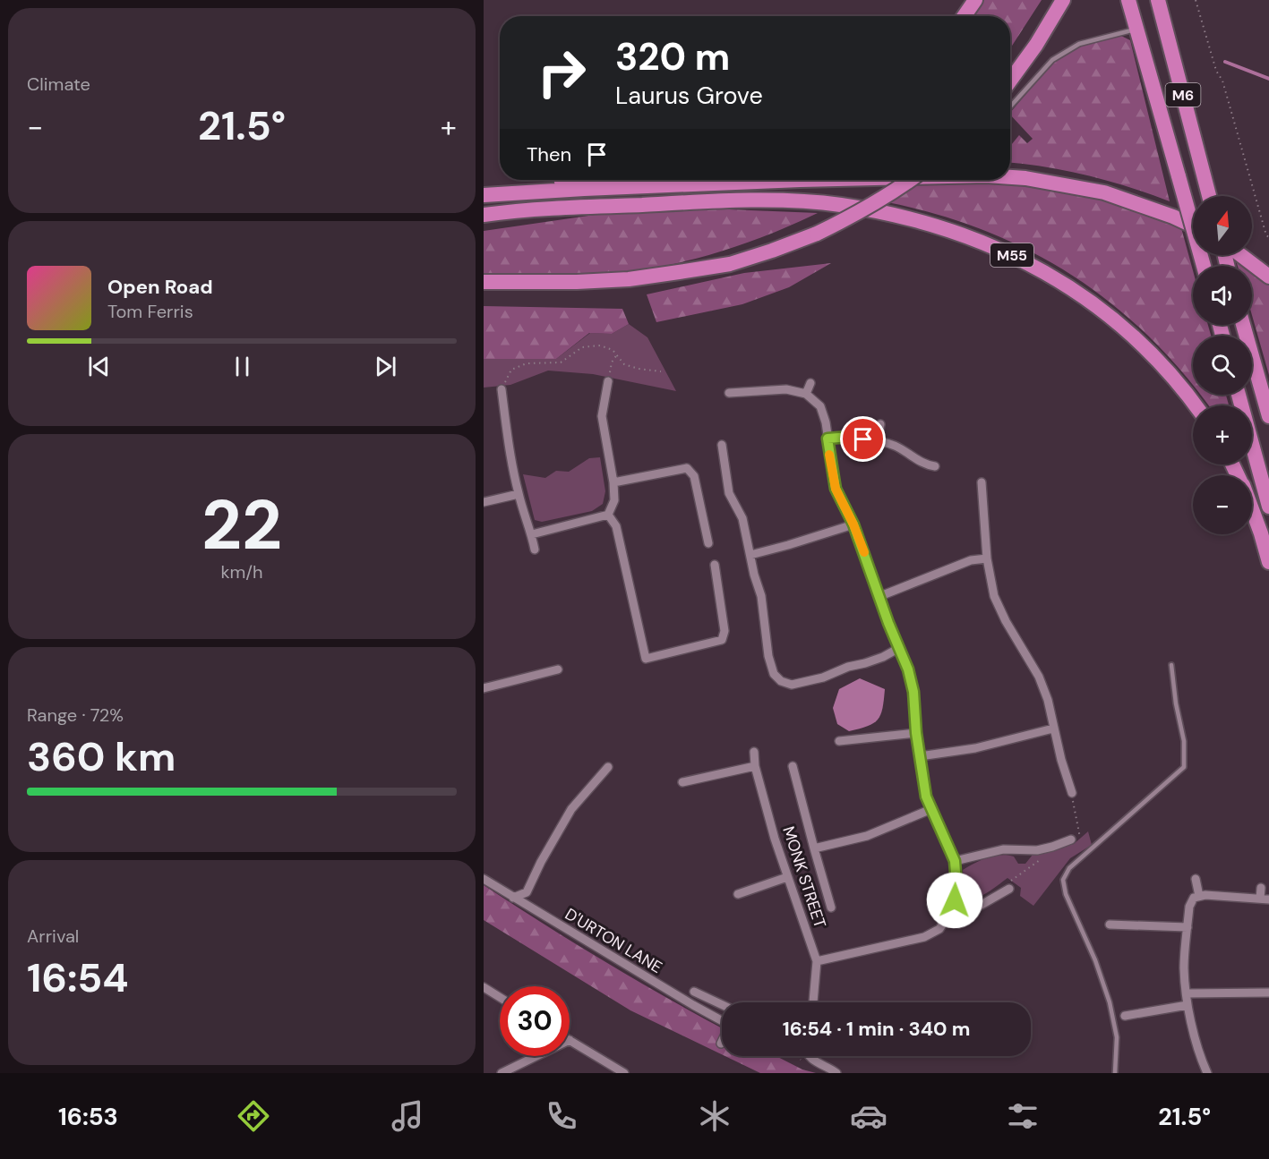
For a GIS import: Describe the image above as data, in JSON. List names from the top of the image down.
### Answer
{
  "streets": {
    "highway": ["M6", "M55"],
    "street": ["MONK STREET", "D'URTON LANE"]
  },
  "north": "top",
  "page": {
    "tile": [
      "Climate",
      ["22", "km/h"],
      ["Range · 72%", "360 km"],
      ["Arrival", "16:54"]
    ],
    "turn": ["320 m", "Laurus Grove"],
    "heat": ["−", "21.5°", "+"],
    "then": "Then",
    "map_buttons": ["+", "−"],
    "song": ["Open Road", "Tom Ferris"],
    "limit": "30",
    "trip": "16:54 · 1 min · 340 m",
    "tabs": ["16:53", "21.5°"]
  }
}
